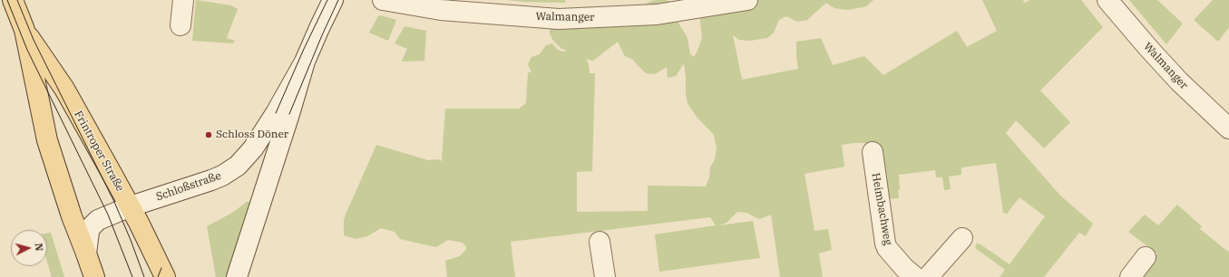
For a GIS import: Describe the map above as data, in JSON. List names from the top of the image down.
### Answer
{
  "streets": {
    "main road": ["Frintroper Straße"],
    "street": ["Walmanger", "Schloßstraße", "Heimbachweg"]
  },
  "crossings": [
    ["Frintroper Straße", "Schloßstraße"]
  ],
  "places": ["Schloss Döner"],
  "north": "right"
}
